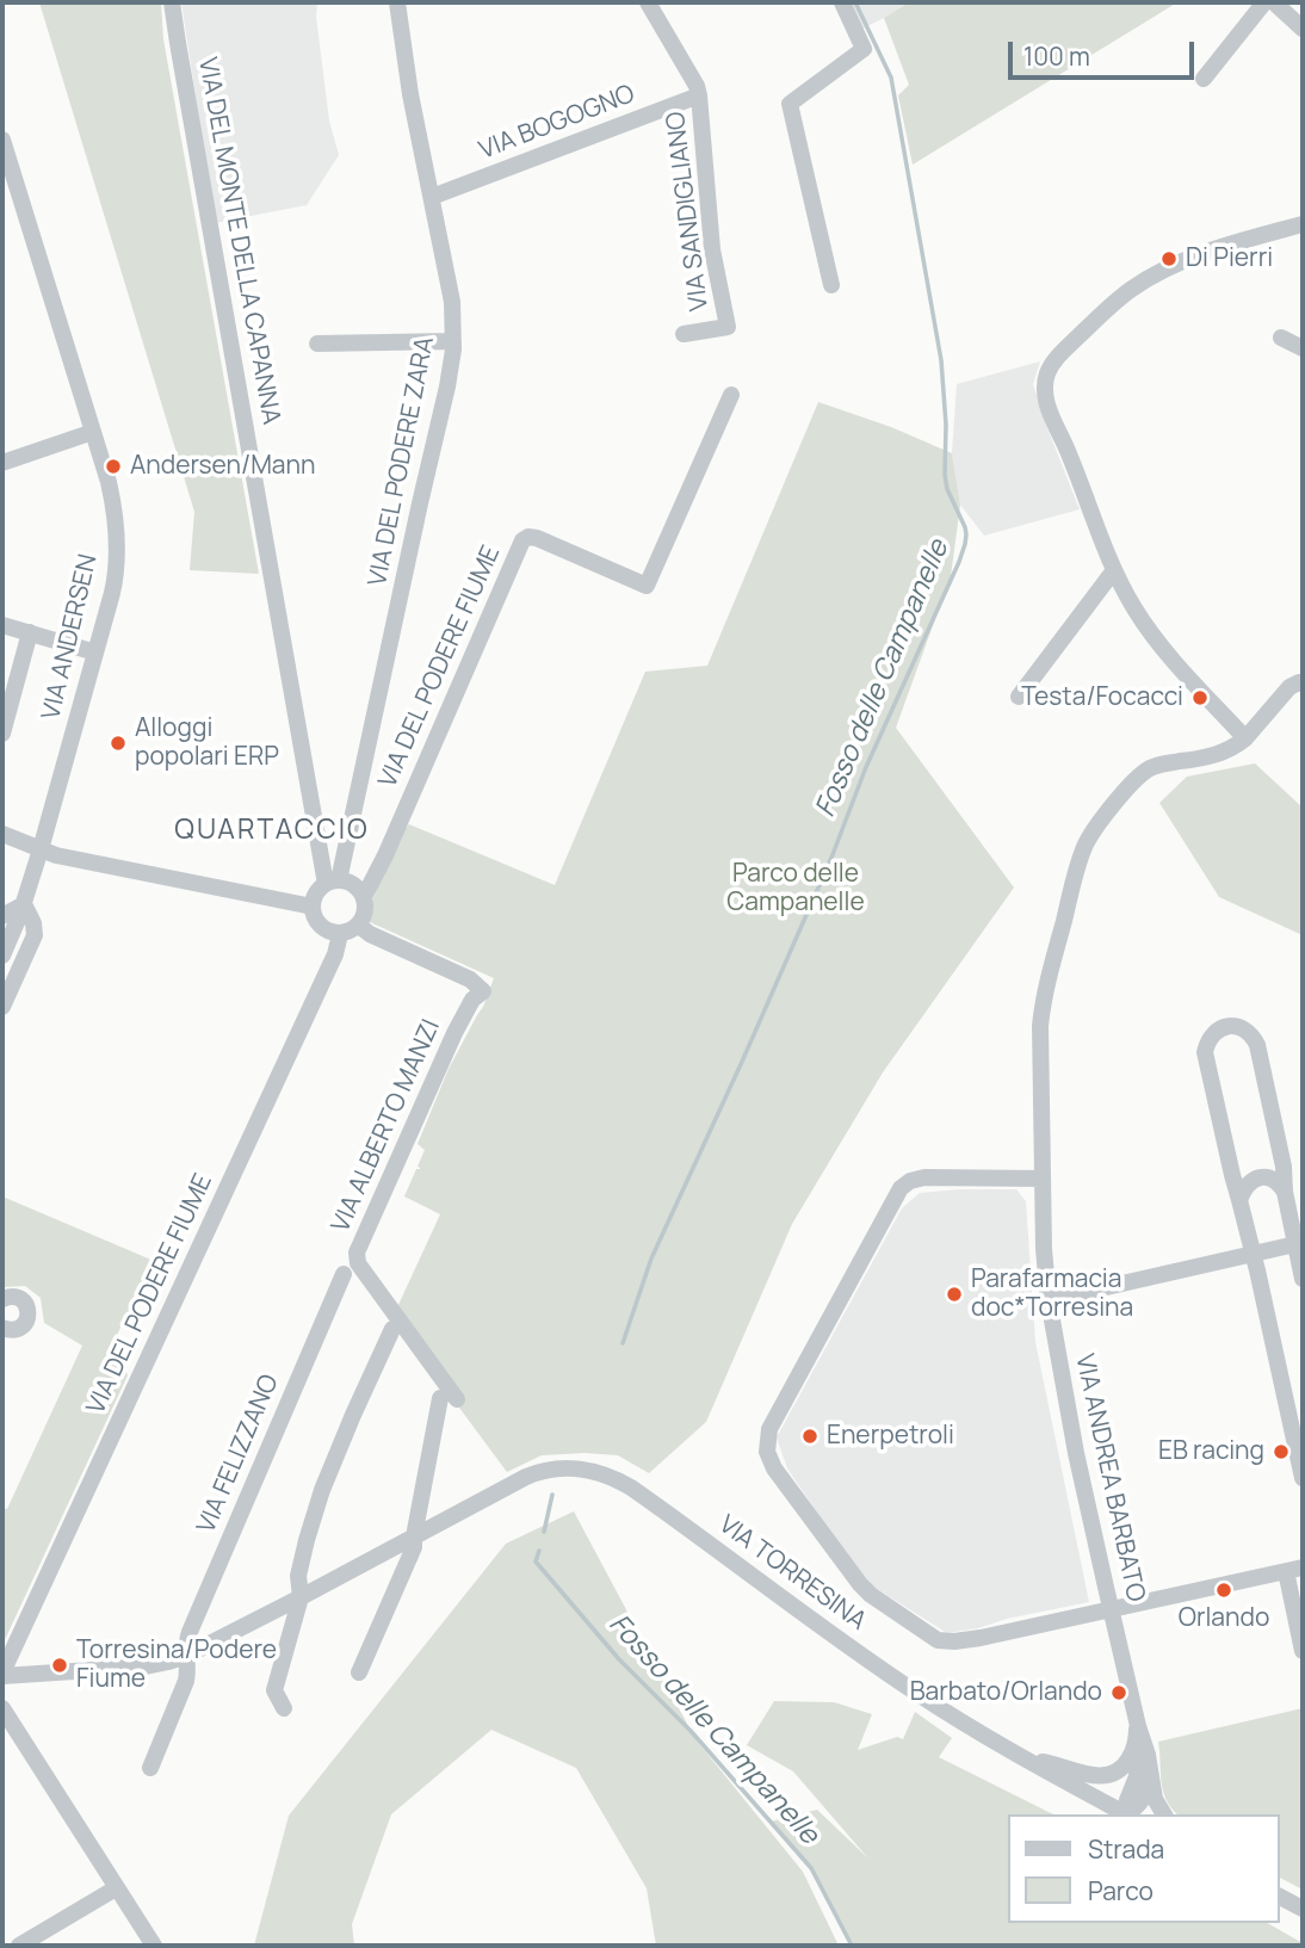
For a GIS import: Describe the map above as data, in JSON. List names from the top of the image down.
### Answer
{
  "streets": {
    "street": [
      "VIA BOGOGNO",
      "VIA SANDIGLIANO",
      "VIA DEL MONTE DELLA CAPANNA",
      "VIA DEL PODERE ZARA",
      "VIA ANDERSEN",
      "VIA DEL PODERE FIUME",
      "VIA ALBERTO MANZI",
      "VIA FELIZZANO",
      "VIA ANDREA BARBATO",
      "VIA TORRESINA"
    ]
  },
  "crossings": [
    ["VIA BOGOGNO", "VIA SANDIGLIANO"],
    ["VIA BOGOGNO", "VIA DEL PODERE ZARA"],
    ["VIA DEL MONTE DELLA CAPANNA", "VIA DEL PODERE ZARA"],
    ["VIA DEL MONTE DELLA CAPANNA", "VIA DEL PODERE FIUME"],
    ["VIA DEL MONTE DELLA CAPANNA", "VIA ALBERTO MANZI"],
    ["VIA DEL PODERE ZARA", "VIA DEL PODERE FIUME"],
    ["VIA DEL PODERE ZARA", "VIA ALBERTO MANZI"],
    ["VIA DEL PODERE FIUME", "VIA ALBERTO MANZI"],
    ["VIA DEL PODERE FIUME", "VIA TORRESINA"],
    ["VIA ALBERTO MANZI", "VIA TORRESINA"],
    ["VIA FELIZZANO", "VIA TORRESINA"]
  ],
  "districts": ["QUARTACCIO"],
  "water": ["Fosso delle Campanelle"],
  "parks": ["Parco delle Campanelle"],
  "places": [
    "Di Pierri",
    "Andersen/Mann",
    "Testa/Focacci",
    "Alloggi popolari ERP",
    "Parafarmacia doc*Torresina",
    "Enerpetroli",
    "EB racing",
    "Orlando",
    "Torresina/Podere Fiume",
    "Barbato/Orlando"
  ],
  "legend": ["Strada", "Parco"],
  "scale_bar": "100 m"
}
